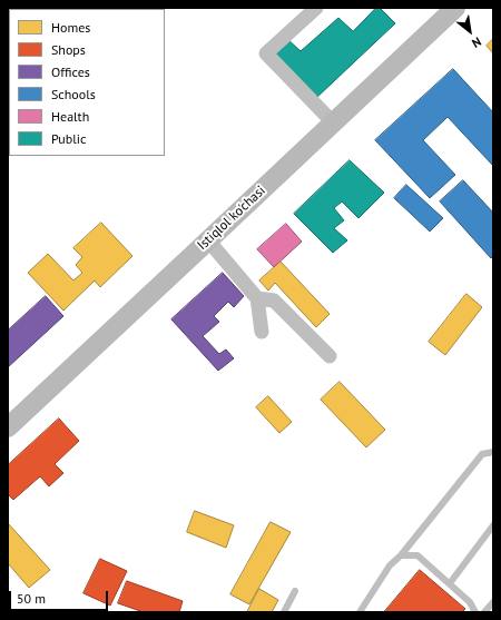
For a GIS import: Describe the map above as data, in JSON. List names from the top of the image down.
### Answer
{
  "streets": {
    "main road": ["Istiqlol ko'chasi"]
  },
  "legend": [
    "Homes",
    "Shops",
    "Offices",
    "Schools",
    "Health",
    "Public"
  ],
  "scale_bar": "50 m",
  "north": "bottom right"
}
